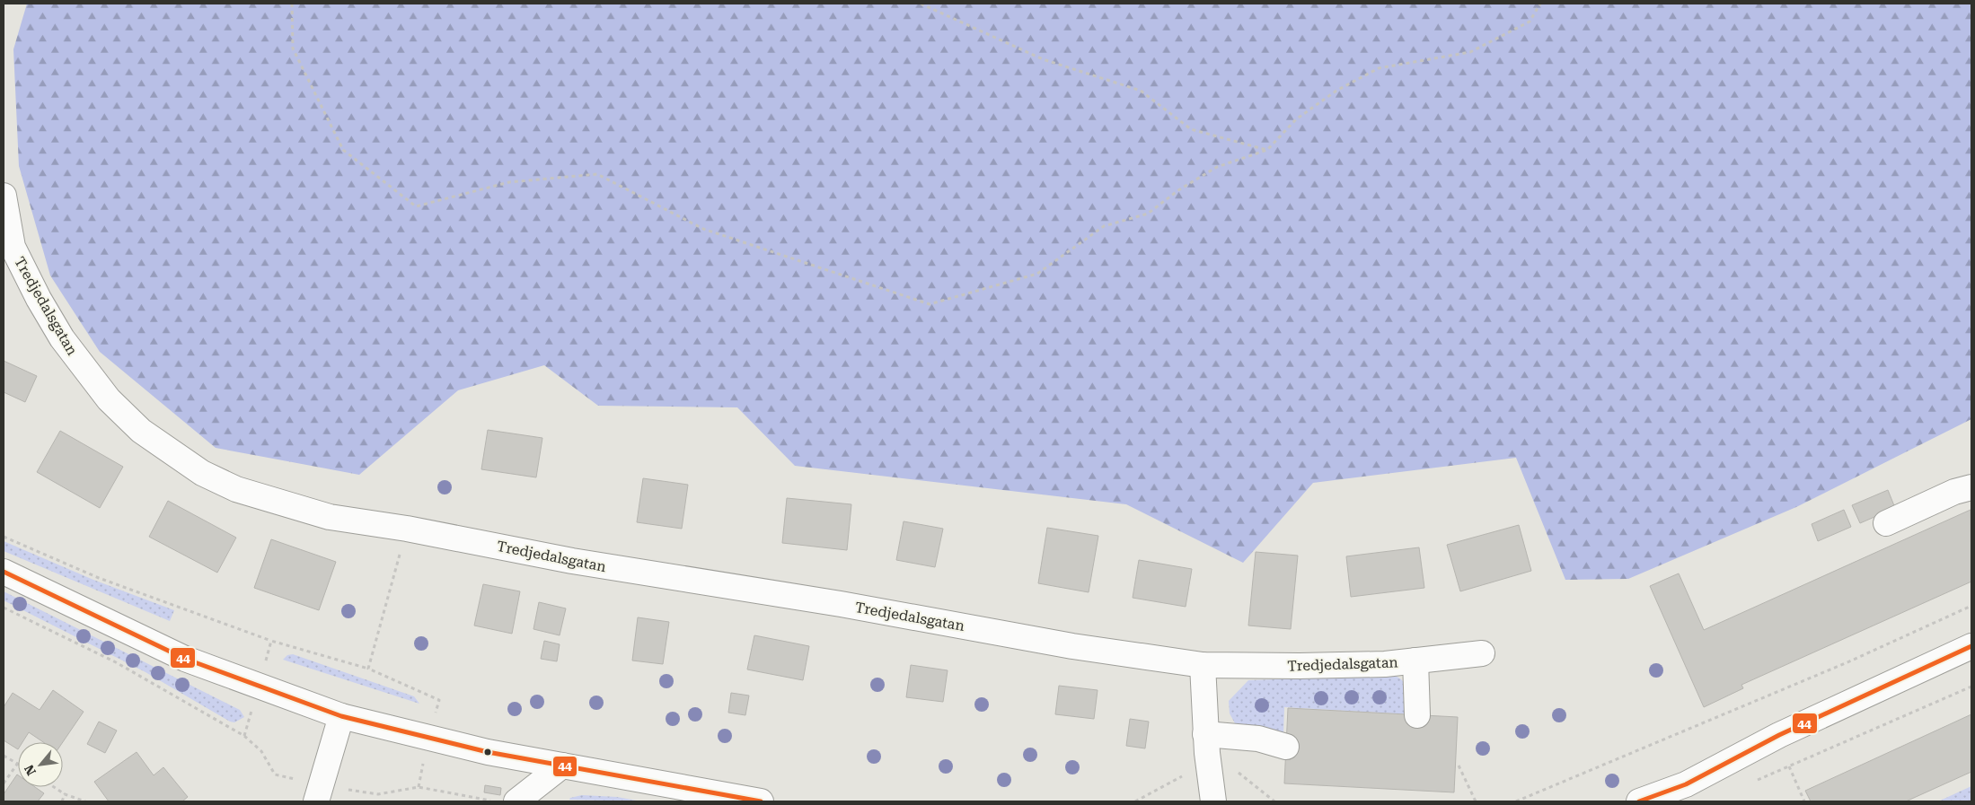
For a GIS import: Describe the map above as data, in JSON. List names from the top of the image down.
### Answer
{
  "streets": {
    "street": ["Tredjedalsgatan"]
  },
  "lines": ["transit line 44"],
  "north": "bottom left"
}
